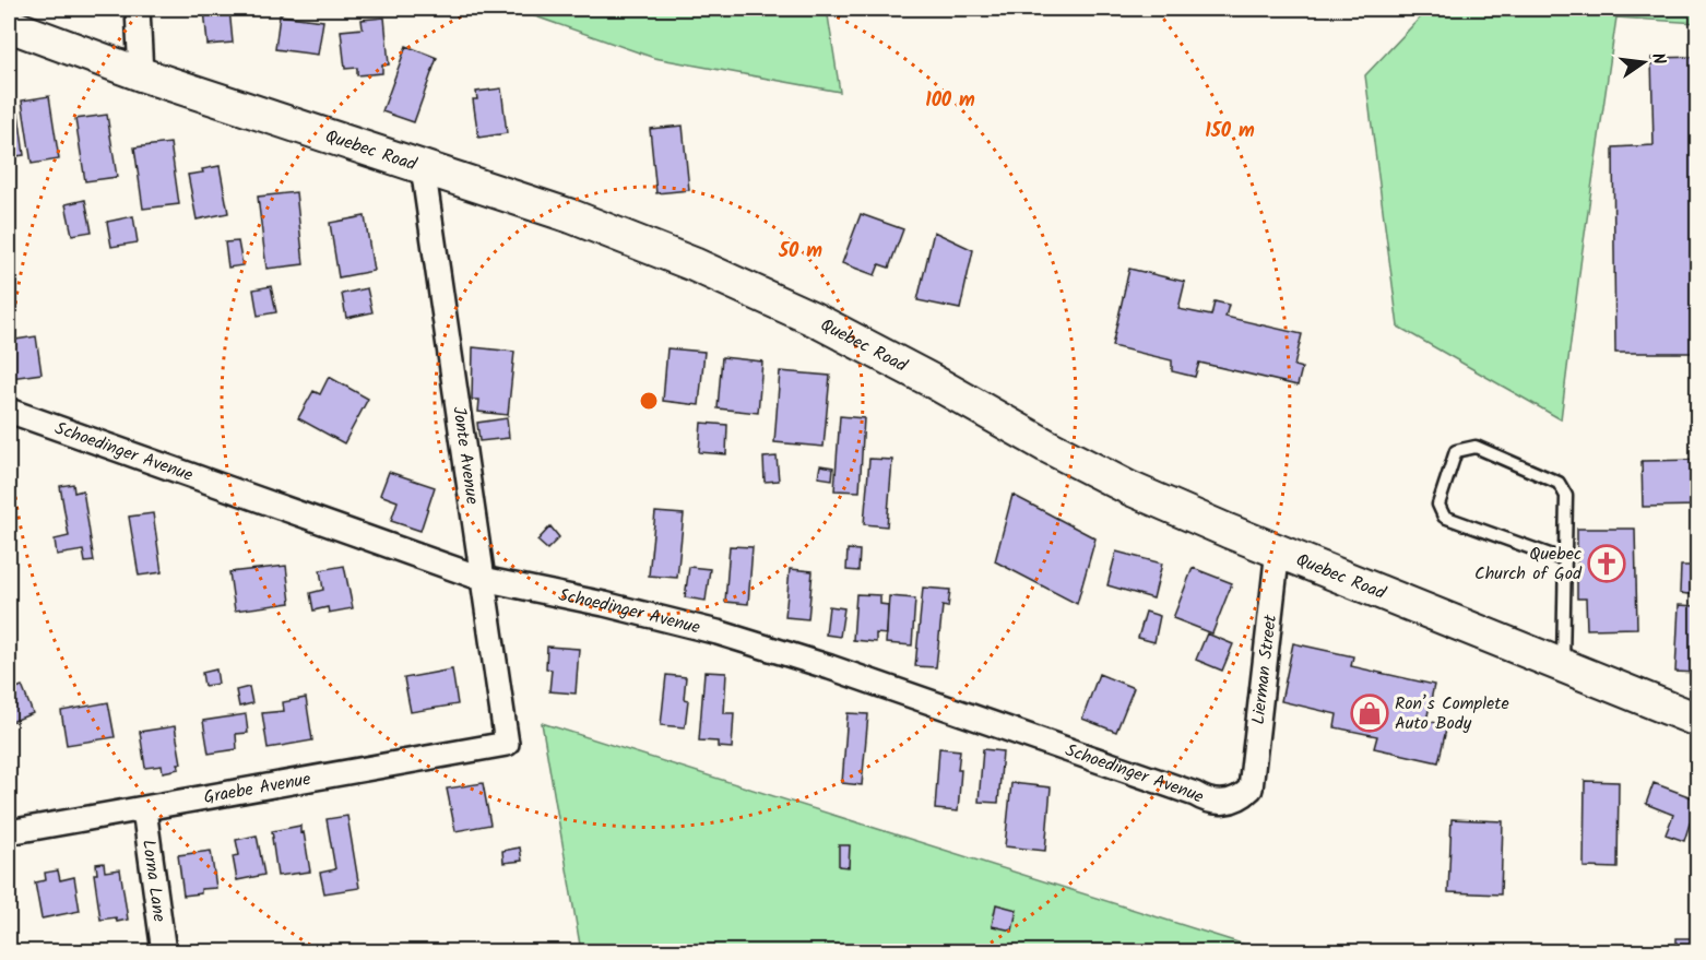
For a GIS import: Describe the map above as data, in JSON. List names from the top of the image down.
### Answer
{
  "streets": {
    "street": [
      "Quebec Road",
      "Schoedinger Avenue",
      "Jonte Avenue",
      "Lierman Street",
      "Graebe Avenue",
      "Lorna Lane"
    ]
  },
  "crossings": [
    ["Quebec Road", "Jonte Avenue"],
    ["Quebec Road", "Lierman Street"],
    ["Schoedinger Avenue", "Jonte Avenue"],
    ["Schoedinger Avenue", "Lierman Street"],
    ["Jonte Avenue", "Graebe Avenue"],
    ["Graebe Avenue", "Lorna Lane"]
  ],
  "places": {
    "church": ["Quebec Church of God"],
    "shop": ["Ron’s Complete Auto Body"]
  },
  "north": "right",
  "rings": ["100 m", "150 m", "50 m"]
}
